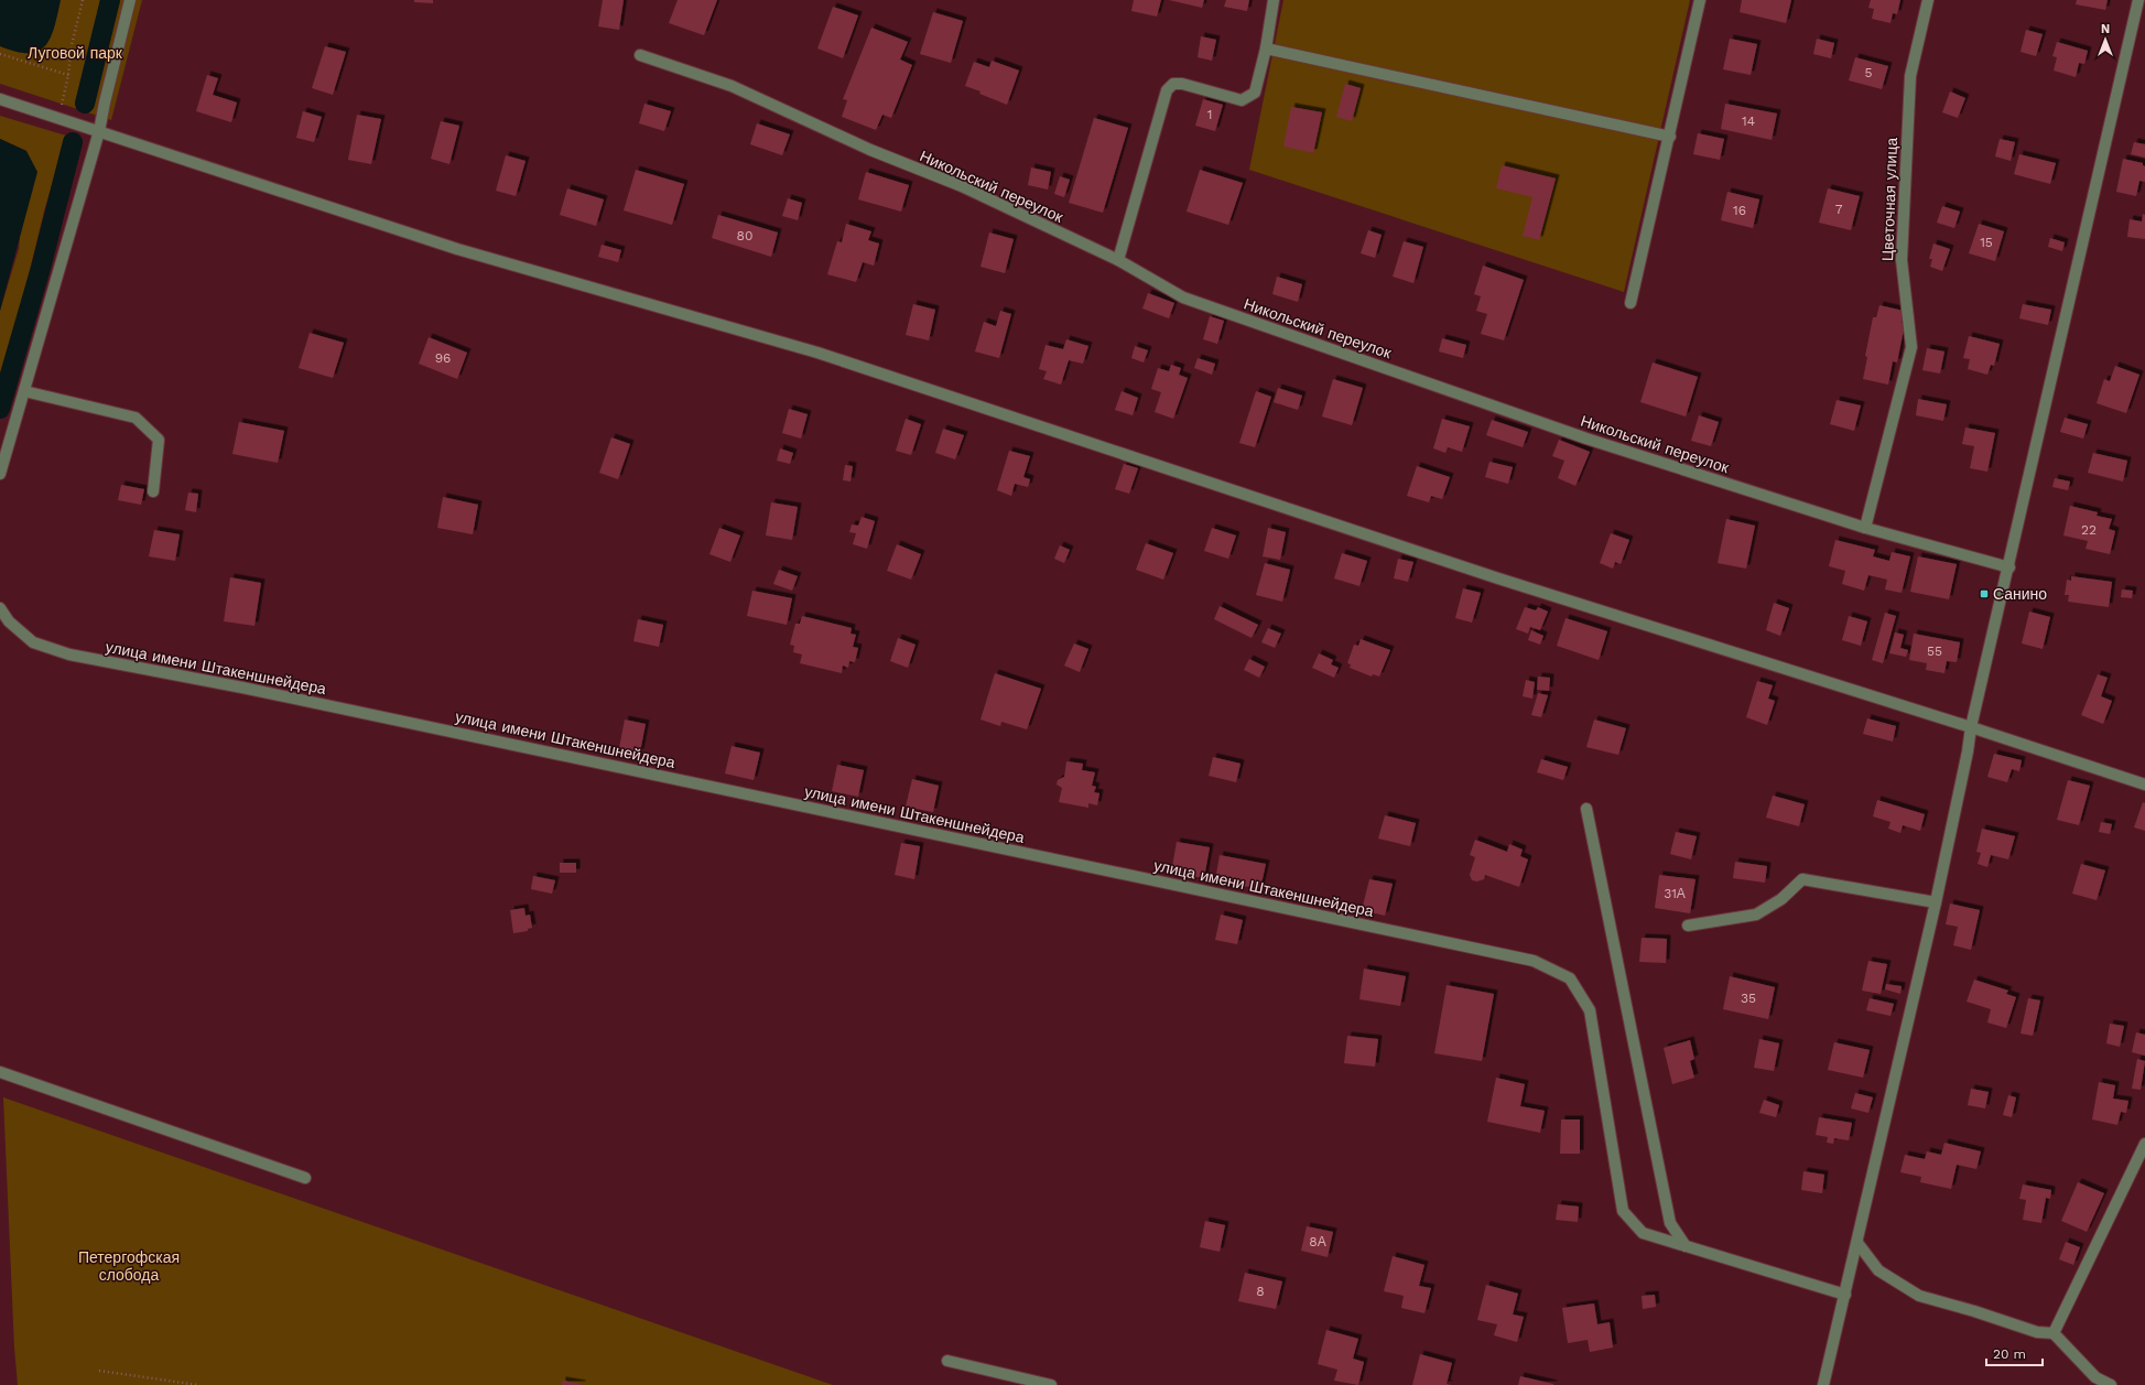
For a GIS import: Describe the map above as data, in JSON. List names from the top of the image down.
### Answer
{
  "streets": {
    "street": ["Никольский переулок", "Цветочная улица", "улица имени Штакеншнейдера"]
  },
  "crossings": [
    ["Никольский переулок", "Цветочная улица"]
  ],
  "parks": ["Луговой парк", "Петергофская слобода"],
  "places": {
    "transit": ["Санино"]
  },
  "house_numbers": [
    "5",
    "1",
    "14",
    "7",
    "16",
    "80",
    "15",
    "96",
    "22",
    "55",
    "31А",
    "35",
    "8А",
    "8"
  ],
  "scale_bar": "20 m",
  "north": "top"
}
